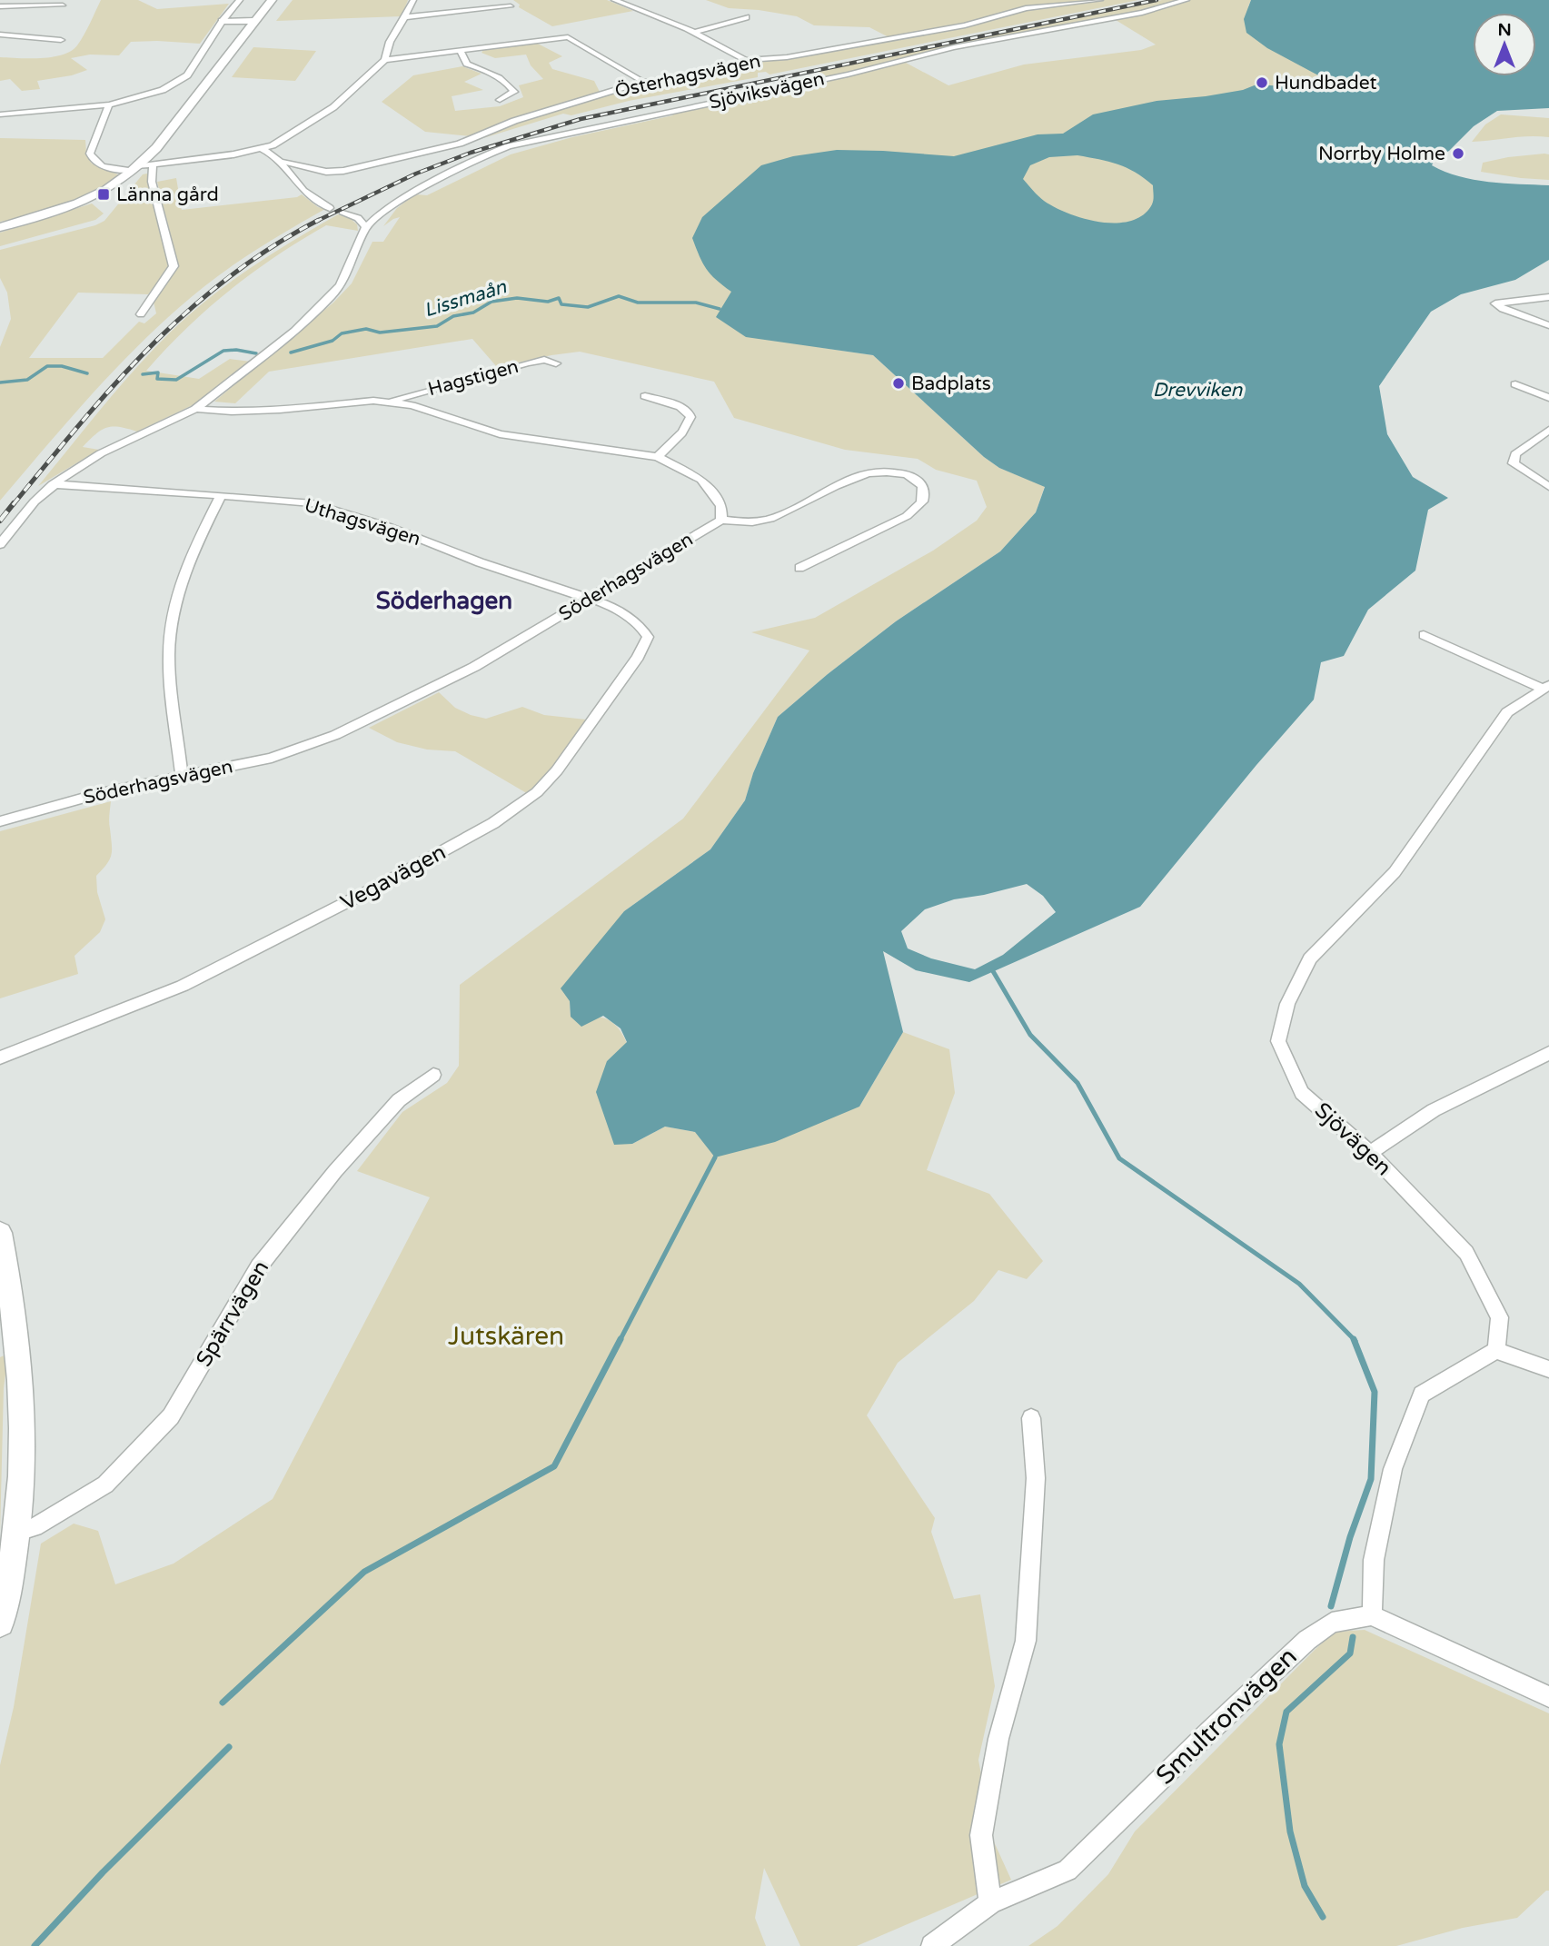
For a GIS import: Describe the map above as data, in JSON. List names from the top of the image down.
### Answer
{
  "streets": {
    "street": [
      "Österhagsvägen",
      "Sjöviksvägen",
      "Hagstigen",
      "Uthagsvägen",
      "Söderhagsvägen",
      "Vegavägen",
      "Sjövägen",
      "Spärrvägen",
      "Smultronvägen"
    ]
  },
  "crossings": [
    ["Uthagsvägen", "Söderhagsvägen"],
    ["Uthagsvägen", "Vegavägen"],
    ["Söderhagsvägen", "Vegavägen"]
  ],
  "districts": ["Söderhagen"],
  "water": ["Lissmaån", "Drevviken"],
  "parks": ["Jutskären"],
  "places": {
    "other": ["Hundbadet", "Norrby Holme", "Badplats"],
    "transit": ["Länna gård"]
  },
  "north": "top"
}
